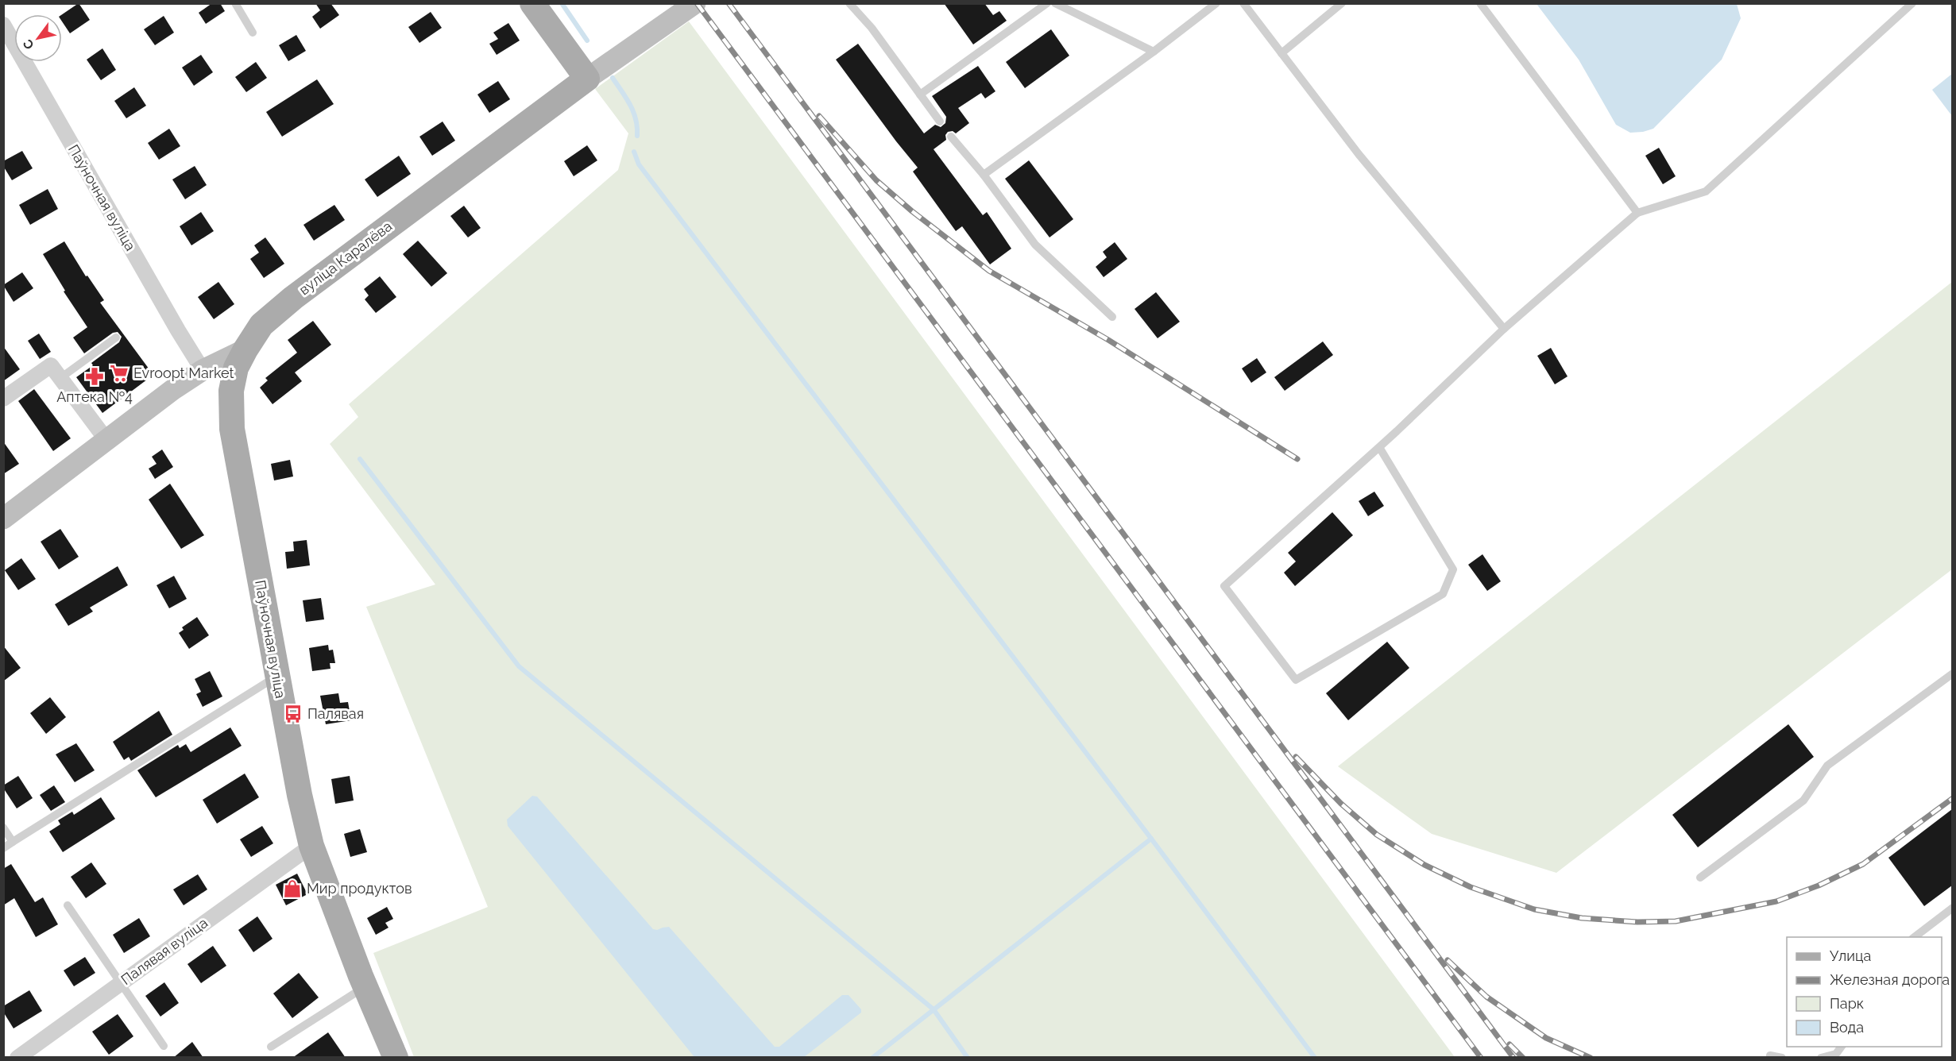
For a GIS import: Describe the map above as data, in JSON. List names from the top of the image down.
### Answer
{
  "streets": {
    "main road": ["Паўночная вуліца", "вуліца Каралёва"],
    "street": ["Палявая вуліца"]
  },
  "crossings": [
    ["Паўночная вуліца", "вуліца Каралёва"],
    ["Паўночная вуліца", "Палявая вуліца"]
  ],
  "places": {
    "supermarket": ["Evroopt Market"],
    "pharmacy": ["Аптека №4"],
    "bus stop": ["Палявая"],
    "shop": ["Мир продуктов"]
  },
  "legend": [
    "Улица",
    "Железная дорога",
    "Парк",
    "Вода"
  ],
  "north": "bottom left"
}
